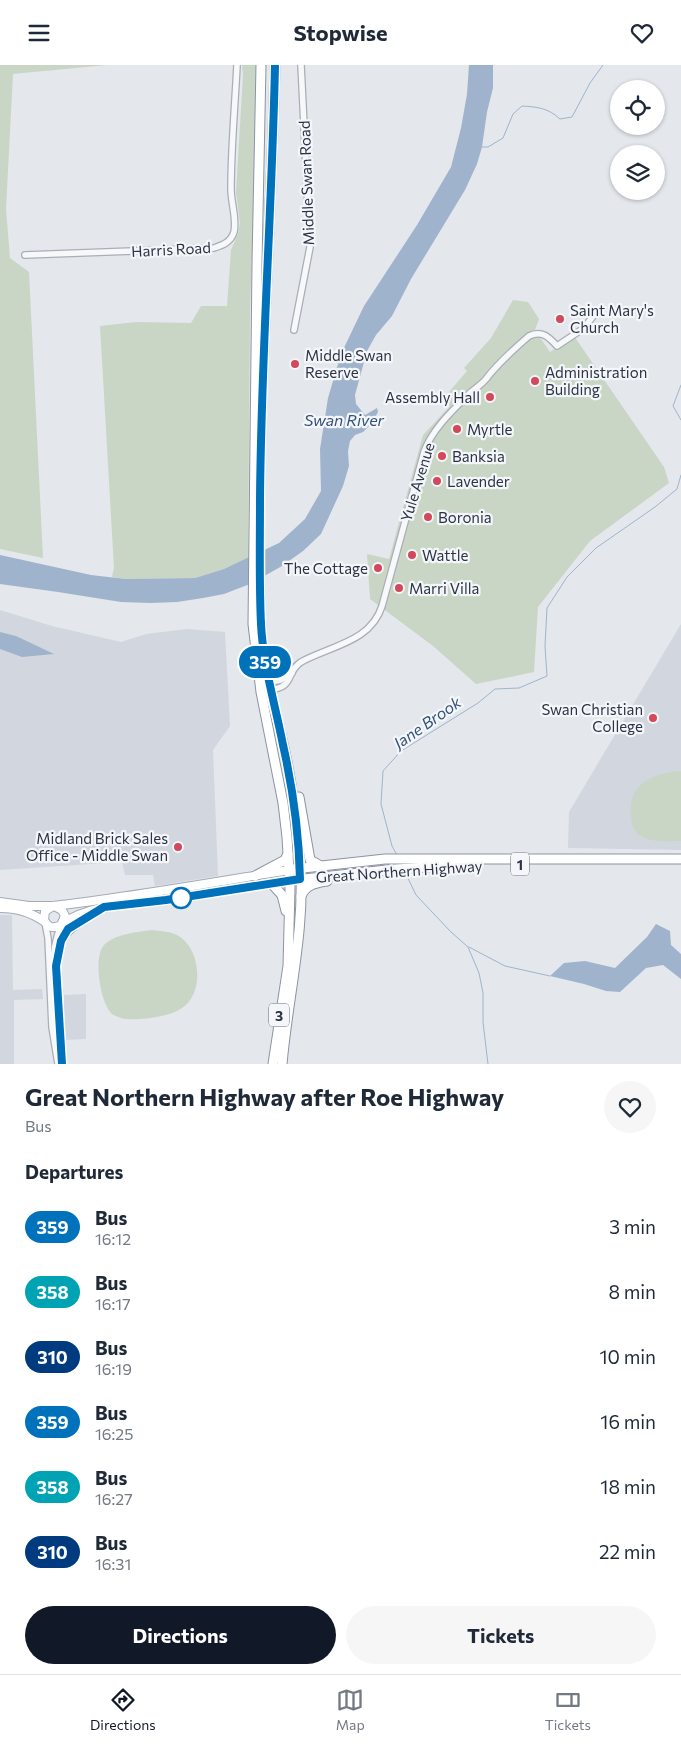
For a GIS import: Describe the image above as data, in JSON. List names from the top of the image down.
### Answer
{
  "streets": {
    "highway": ["1", "Great Northern Highway", "3"],
    "street": ["Middle Swan Road", "Harris Road", "Yule Avenue"]
  },
  "crossings": [
    ["Yule Avenue", "3"],
    ["Great Northern Highway", "3"]
  ],
  "water": ["Swan River", "Jane Brook"],
  "places": [
    "Saint Mary's Church",
    "Middle Swan Reserve",
    "Administration Building",
    "Assembly Hall",
    "Myrtle",
    "Banksia",
    "Lavender",
    "Boronia",
    "Wattle",
    "The Cottage",
    "Marri Villa",
    "Swan Christian College",
    "Midland Brick Sales Office - Middle Swan"
  ],
  "lines": ["bus line 359"],
  "page": {
    "header": "Stopwise",
    "on_map": "359",
    "heading": [
      ["Great Northern Highway after Roe Highway", "Bus"],
      "Departures"
    ],
    "list": [
      {
        "mark": "359",
        "name": "Bus",
        "note": "16:12",
        "value": "3 min"
      },
      {
        "mark": "358",
        "name": "Bus",
        "note": "16:17",
        "value": "8 min"
      },
      {
        "mark": "310",
        "name": "Bus",
        "note": "16:19",
        "value": "10 min"
      },
      {
        "mark": "359",
        "name": "Bus",
        "note": "16:25",
        "value": "16 min"
      },
      {
        "mark": "358",
        "name": "Bus",
        "note": "16:27",
        "value": "18 min"
      },
      {
        "mark": "310",
        "name": "Bus",
        "note": "16:31",
        "value": "22 min"
      }
    ],
    "buttons": ["Directions", "Tickets"],
    "tabs": ["Directions", "Map", "Tickets"]
  }
}
